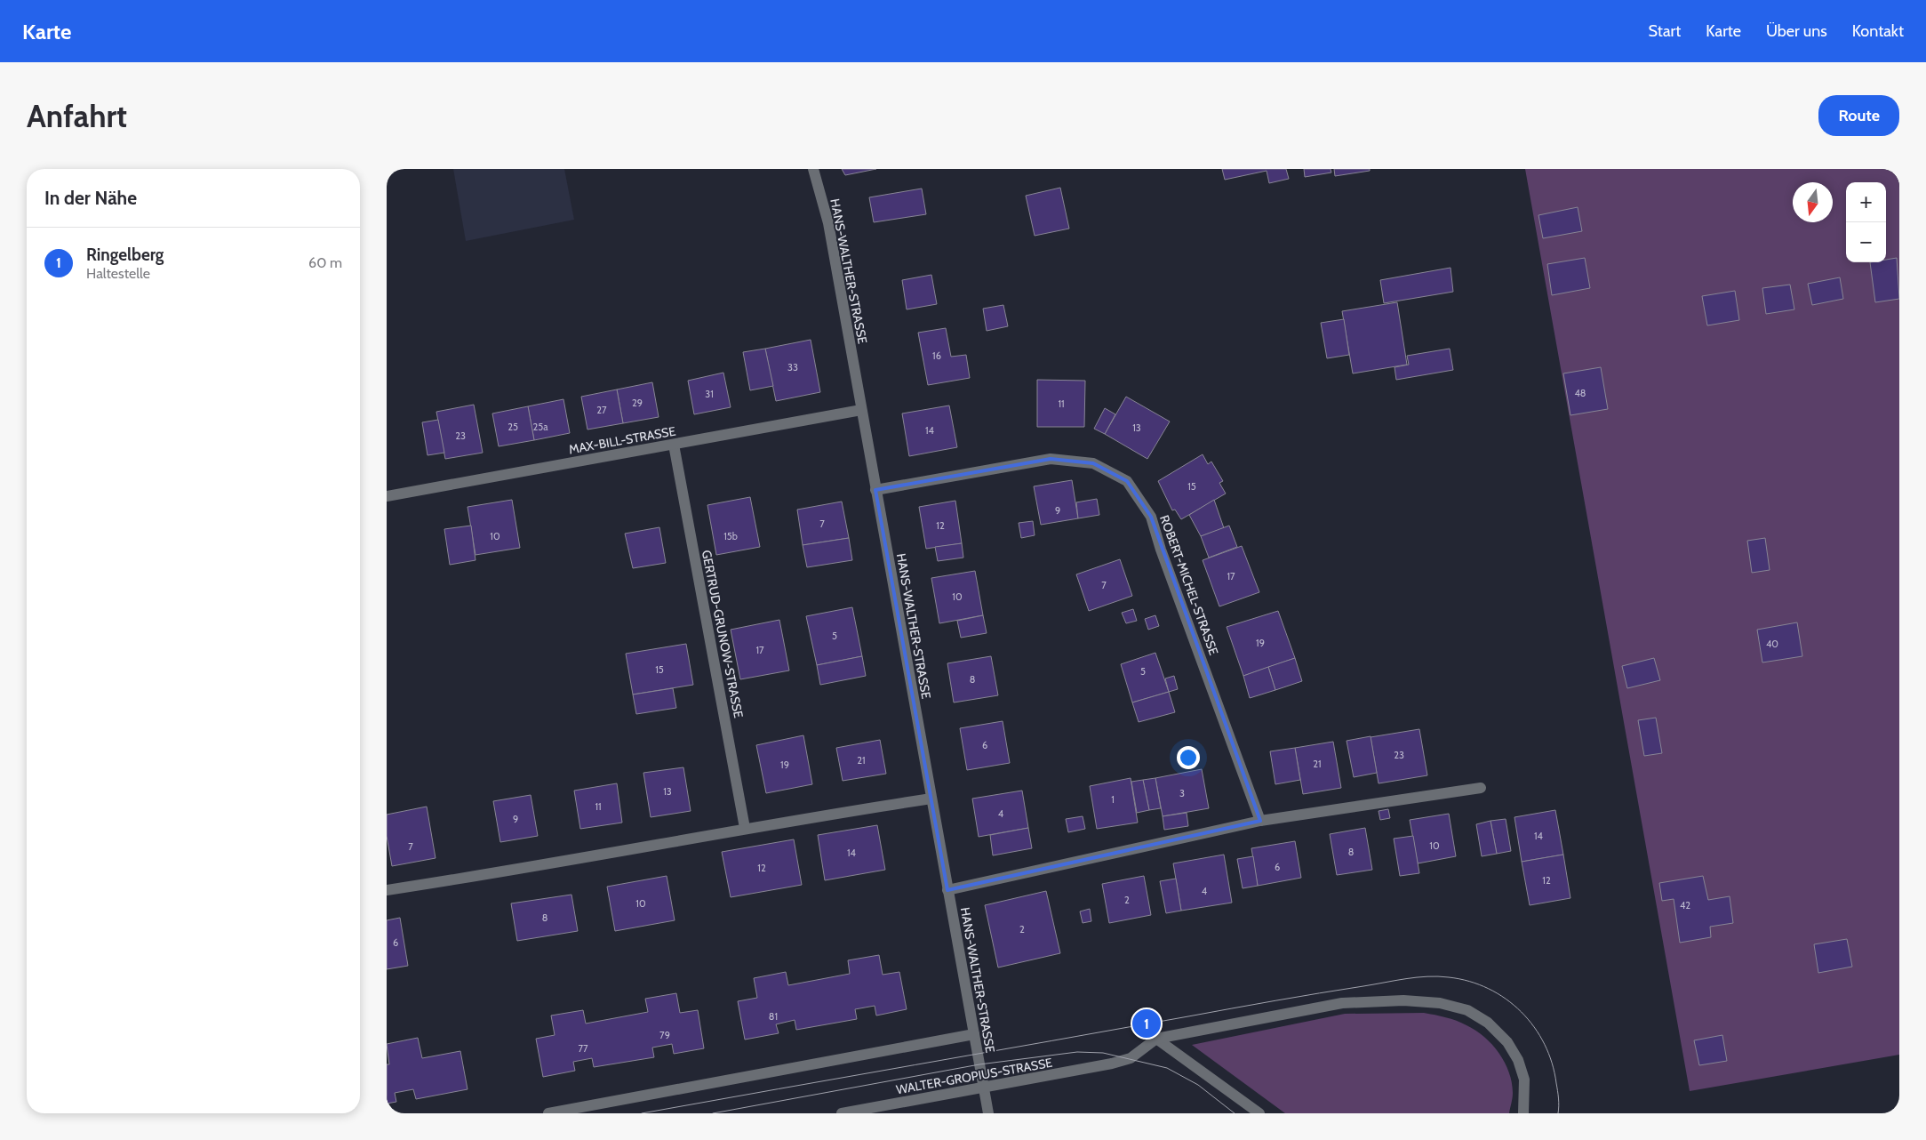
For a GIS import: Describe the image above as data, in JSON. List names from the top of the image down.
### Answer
{
  "streets": {
    "street": [
      "HANS-WALTHER-STRASSE",
      "MAX-BILL-STRASSE",
      "ROBERT-MICHEL-STRASSE",
      "GERTRUD-GRUNOW-STRASSE",
      "WALTER-GROPIUS-STRASSE"
    ]
  },
  "crossings": [
    ["HANS-WALTHER-STRASSE", "MAX-BILL-STRASSE"],
    ["HANS-WALTHER-STRASSE", "ROBERT-MICHEL-STRASSE"],
    ["HANS-WALTHER-STRASSE", "WALTER-GROPIUS-STRASSE"],
    ["MAX-BILL-STRASSE", "GERTRUD-GRUNOW-STRASSE"]
  ],
  "house_numbers": [
    "16",
    "33",
    "48",
    "31",
    "29",
    "11",
    "27",
    "25",
    "25a",
    "13",
    "14",
    "23",
    "15",
    "9",
    "7",
    "12",
    "10",
    "15b",
    "17",
    "7",
    "10",
    "5",
    "19",
    "40",
    "17",
    "15",
    "5",
    "8",
    "6",
    "23",
    "21",
    "21",
    "19",
    "13",
    "3",
    "1",
    "11",
    "4",
    "9",
    "14",
    "10",
    "7",
    "8",
    "14",
    "6",
    "12",
    "12",
    "4",
    "2",
    "10",
    "42",
    "8",
    "2",
    "6",
    "81",
    "79",
    "77"
  ],
  "north": "bottom",
  "page": {
    "header": "Karte",
    "nav": [
      "Start",
      "Karte",
      "Über uns",
      "Kontakt"
    ],
    "buttons": "Route",
    "title": "Anfahrt",
    "heading": "In der Nähe",
    "map_buttons": ["+", "−"],
    "list": [
      {
        "mark": "1",
        "name": "Ringelberg",
        "note": "Haltestelle",
        "value": "60 m"
      }
    ],
    "pins": "1"
  }
}
